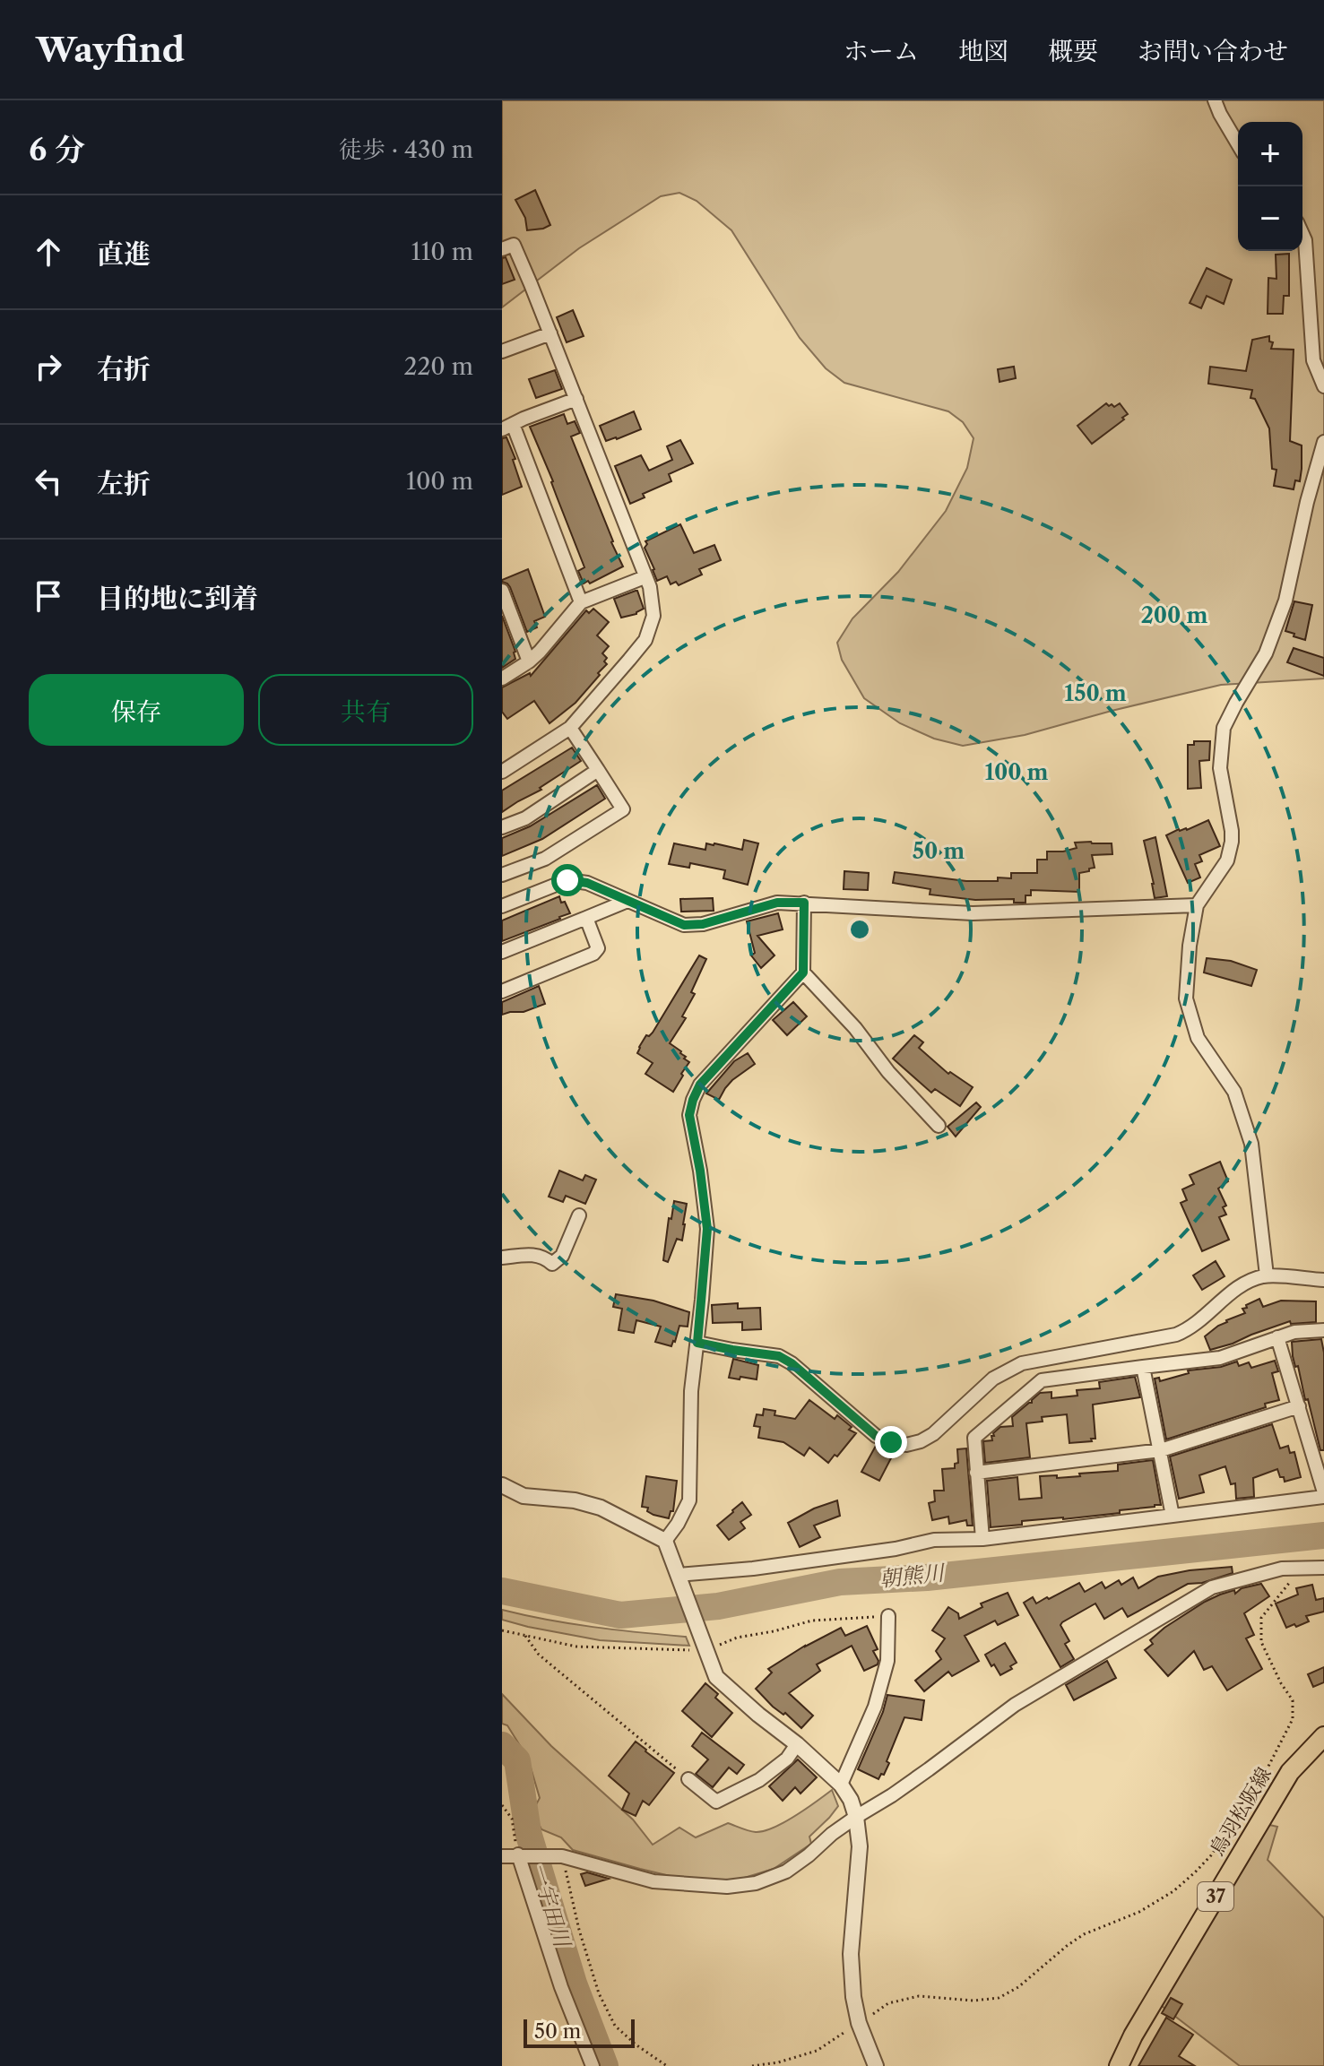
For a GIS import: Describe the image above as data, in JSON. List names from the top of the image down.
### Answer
{
  "streets": {
    "main road": ["鳥羽松阪線", "37"]
  },
  "water": ["朝熊川", "一宇田川"],
  "scale_bar": "50 m",
  "page": {
    "header": "Wayfind",
    "nav": [
      "ホーム",
      "地図",
      "概要",
      "お問い合わせ"
    ],
    "heading": ["6 分", "徒歩 · 430 m"],
    "map_buttons": ["+", "−"],
    "list": [
      ["直進", "110 m"],
      ["右折", "220 m"],
      ["左折", "100 m"],
      "目的地に到着"
    ],
    "buttons": ["保存", "共有"],
    "scale": "50 m"
  },
  "rings": [
    "200 m",
    "150 m",
    "100 m",
    "50 m"
  ]
}
